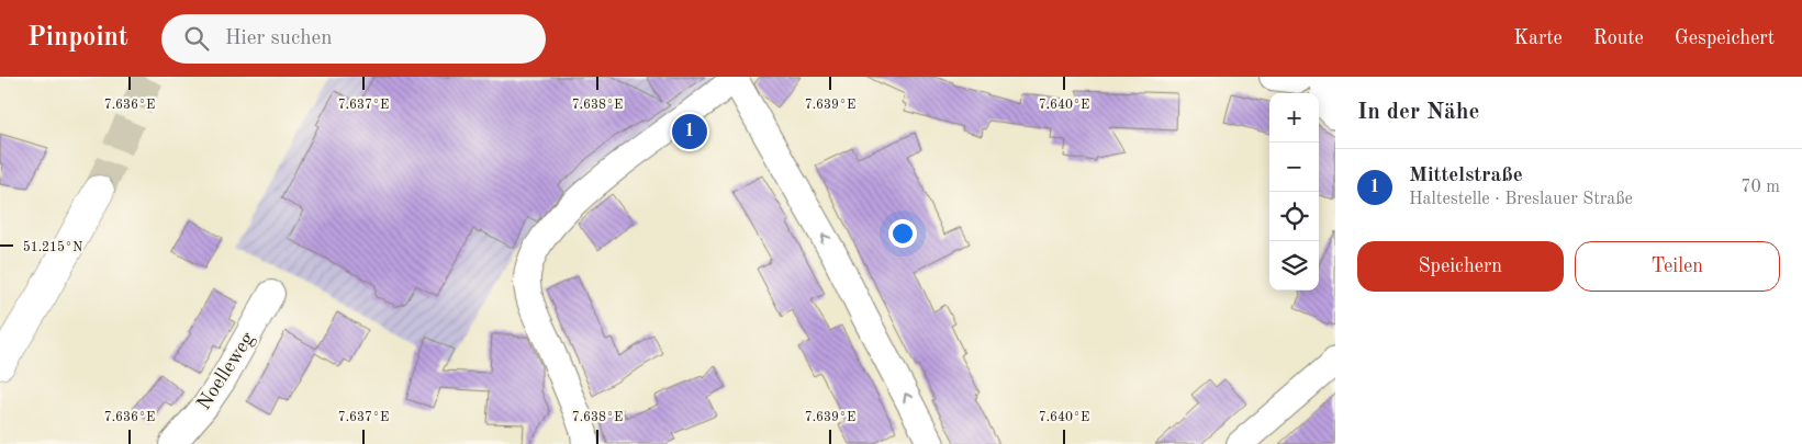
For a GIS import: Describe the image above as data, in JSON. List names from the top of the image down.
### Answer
{
  "streets": {
    "street": ["Noelleweg"]
  },
  "page": {
    "header": "Pinpoint",
    "search": "Hier suchen",
    "nav": ["Karte", "Route", "Gespeichert"],
    "heading": "In der Nähe",
    "map_buttons": ["+", "−"],
    "pins": "1",
    "list": [
      {
        "mark": "1",
        "name": "Mittelstraße",
        "note": "Haltestelle · Breslauer Straße",
        "value": "70 m"
      }
    ],
    "buttons": ["Speichern", "Teilen"]
  },
  "coordinates": [
    "7.636°E",
    "7.637°E",
    "7.638°E",
    "7.639°E",
    "7.640°E",
    "51.215°N"
  ]
}
